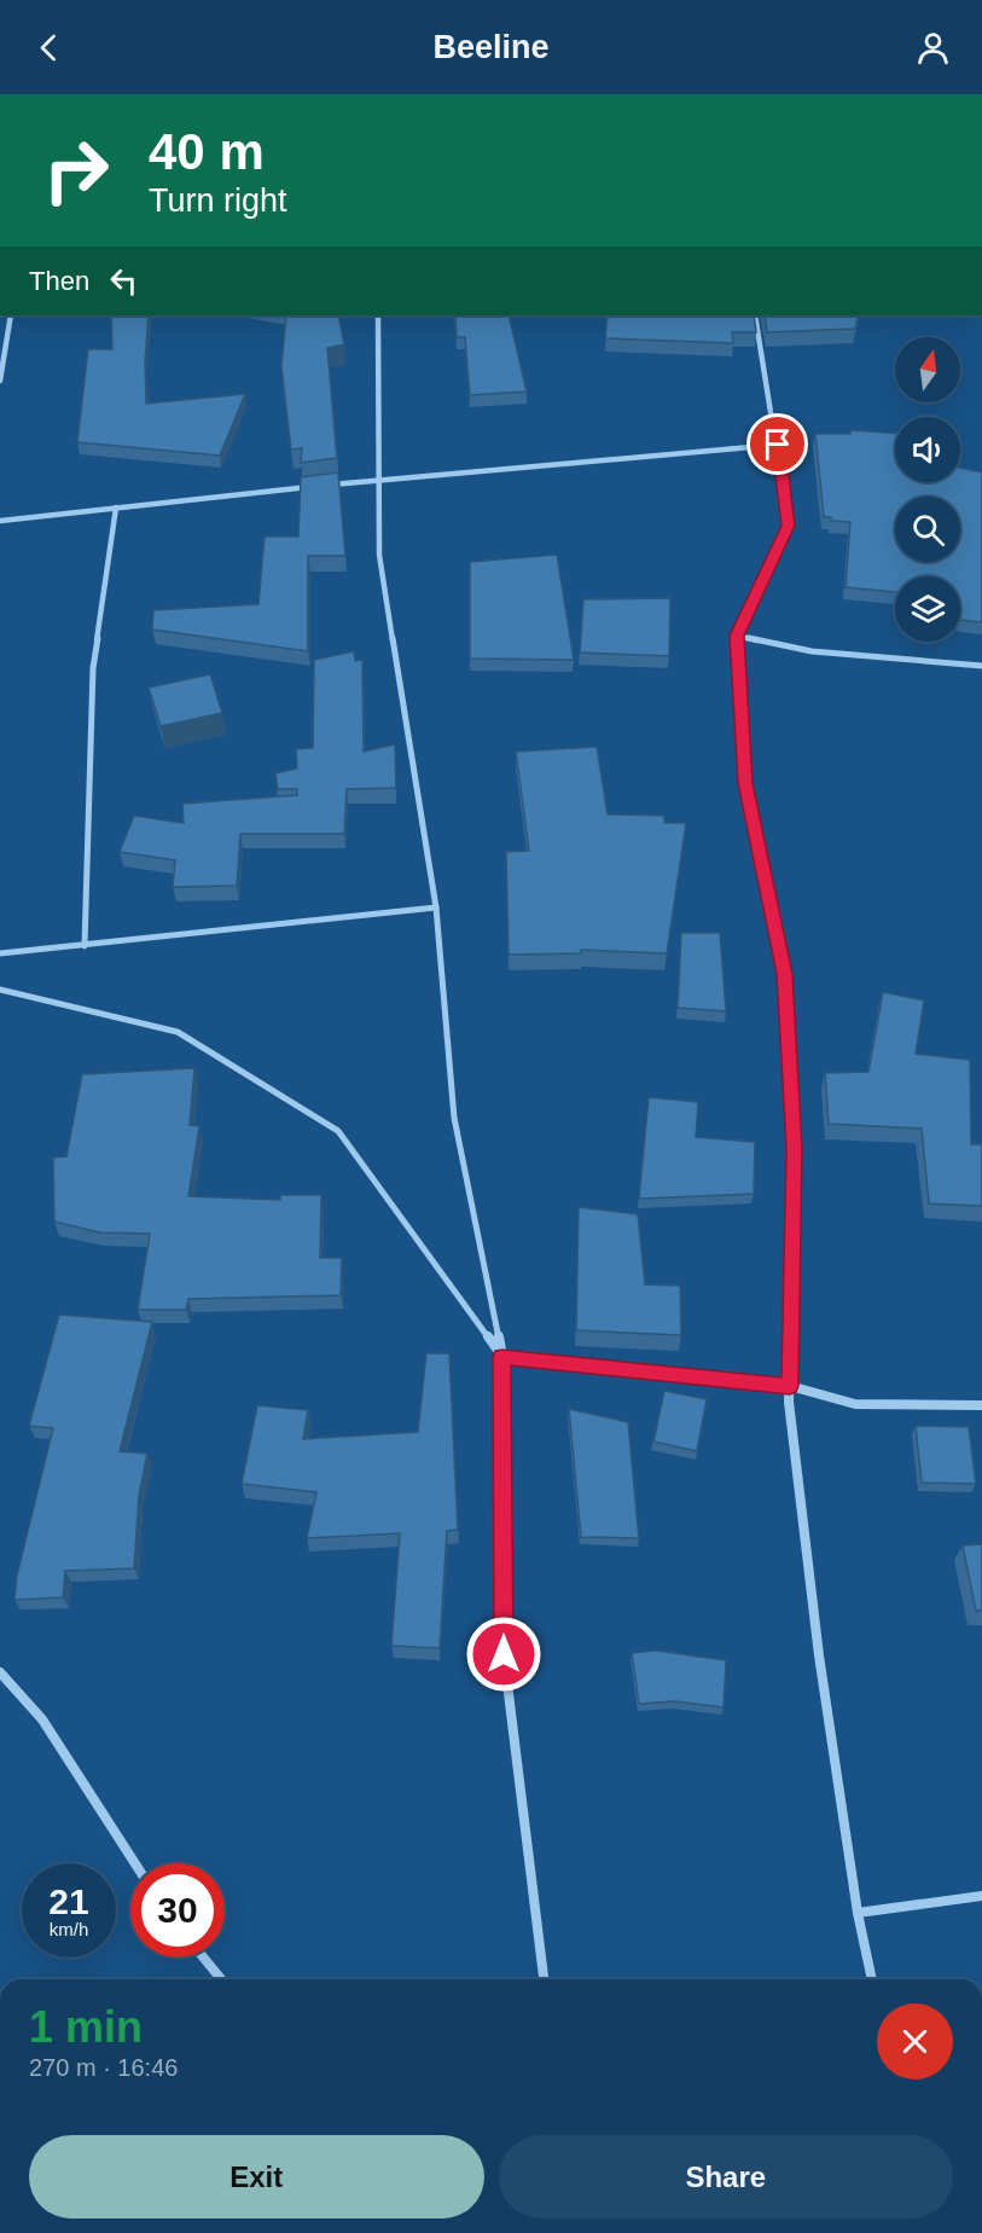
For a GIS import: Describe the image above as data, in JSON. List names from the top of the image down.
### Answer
{
  "north": "top",
  "page": {
    "header": "Beeline",
    "turn": ["40 m", "Turn right"],
    "then": "Then",
    "speed": "21 km/h",
    "limit": "30",
    "heading": ["1 min", "270 m · 16:46"],
    "buttons": ["Exit", "Share"]
  }
}
